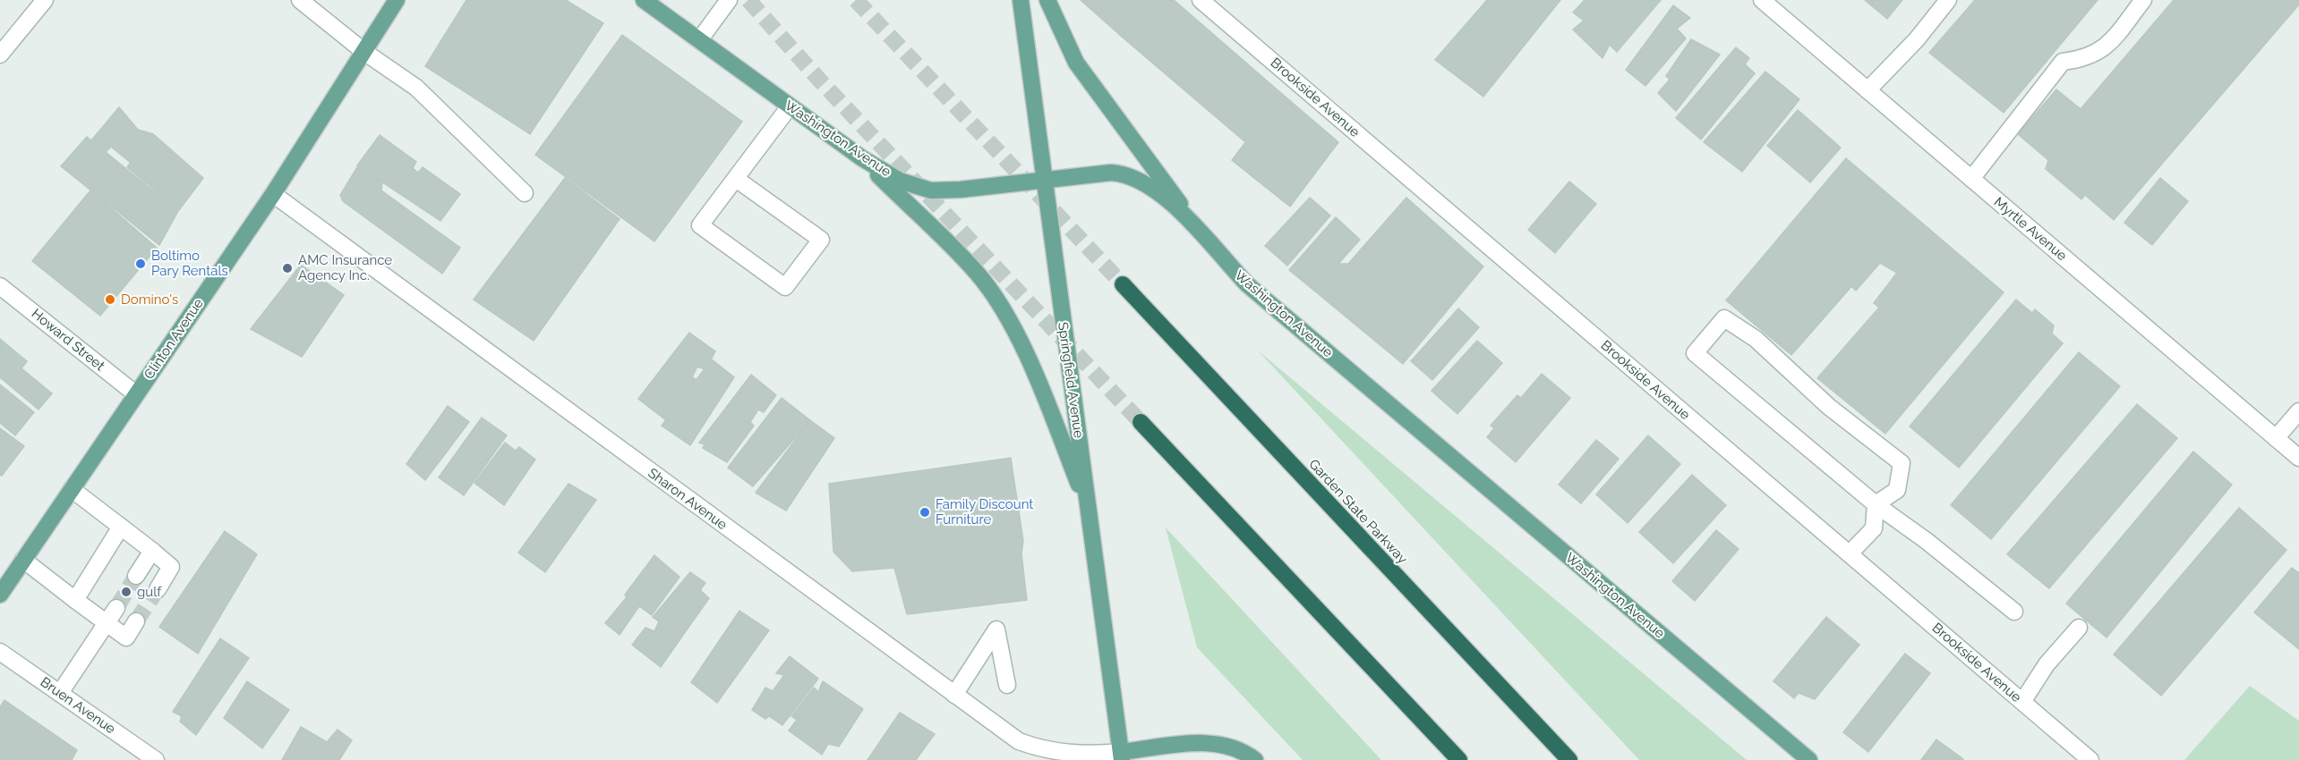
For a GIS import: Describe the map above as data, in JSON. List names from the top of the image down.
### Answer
{
  "streets": {
    "highway": ["Garden State Parkway"],
    "main road": ["Washington Avenue", "Clinton Avenue", "Springfield Avenue"],
    "street": [
      "Brookside Avenue",
      "Myrtle Avenue",
      "Howard Street",
      "Sharon Avenue",
      "Bruen Avenue"
    ]
  },
  "crossings": [
    ["Washington Avenue", "Springfield Avenue"],
    ["Clinton Avenue", "Howard Street"],
    ["Clinton Avenue", "Sharon Avenue"],
    ["Springfield Avenue", "Sharon Avenue"]
  ],
  "places": [
    "Boltimo Pary Rentals",
    "AMC Insurance Agency Inc.",
    "Domino's",
    "Family Discount Furniture",
    "gulf"
  ]
}
